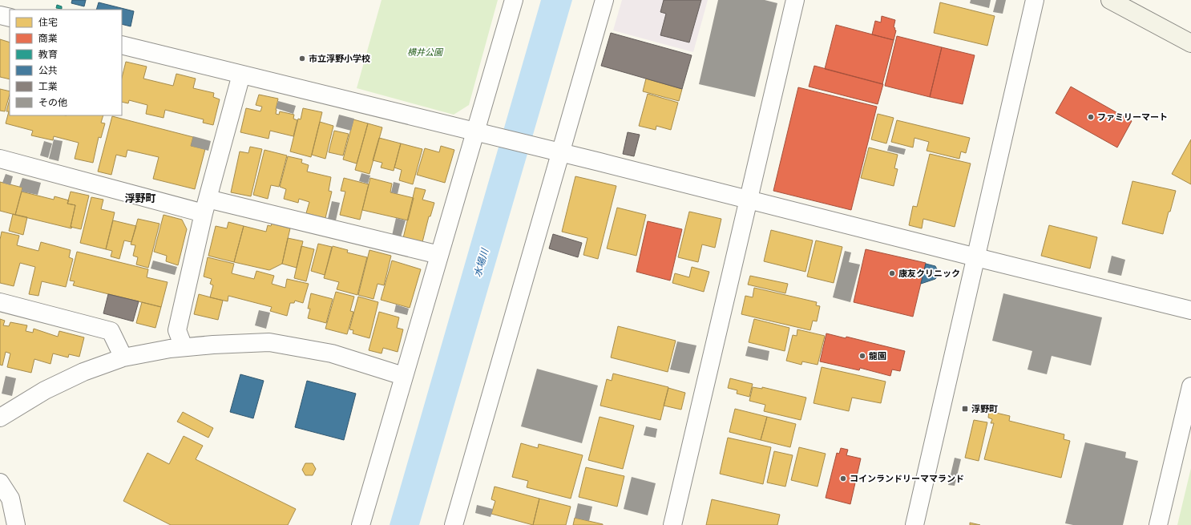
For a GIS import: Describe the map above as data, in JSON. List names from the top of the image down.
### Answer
{
  "districts": ["浮野町"],
  "water": ["水場川"],
  "parks": ["横井公園"],
  "places": {
    "other": [
      "市立浮野小学校",
      "ファミリーマート",
      "康友クリニック",
      "龍園",
      "コインランドリーママランド"
    ],
    "transit": ["浮野町"]
  },
  "legend": [
    "住宅",
    "商業",
    "教育",
    "公共",
    "工業",
    "その他"
  ]
}
